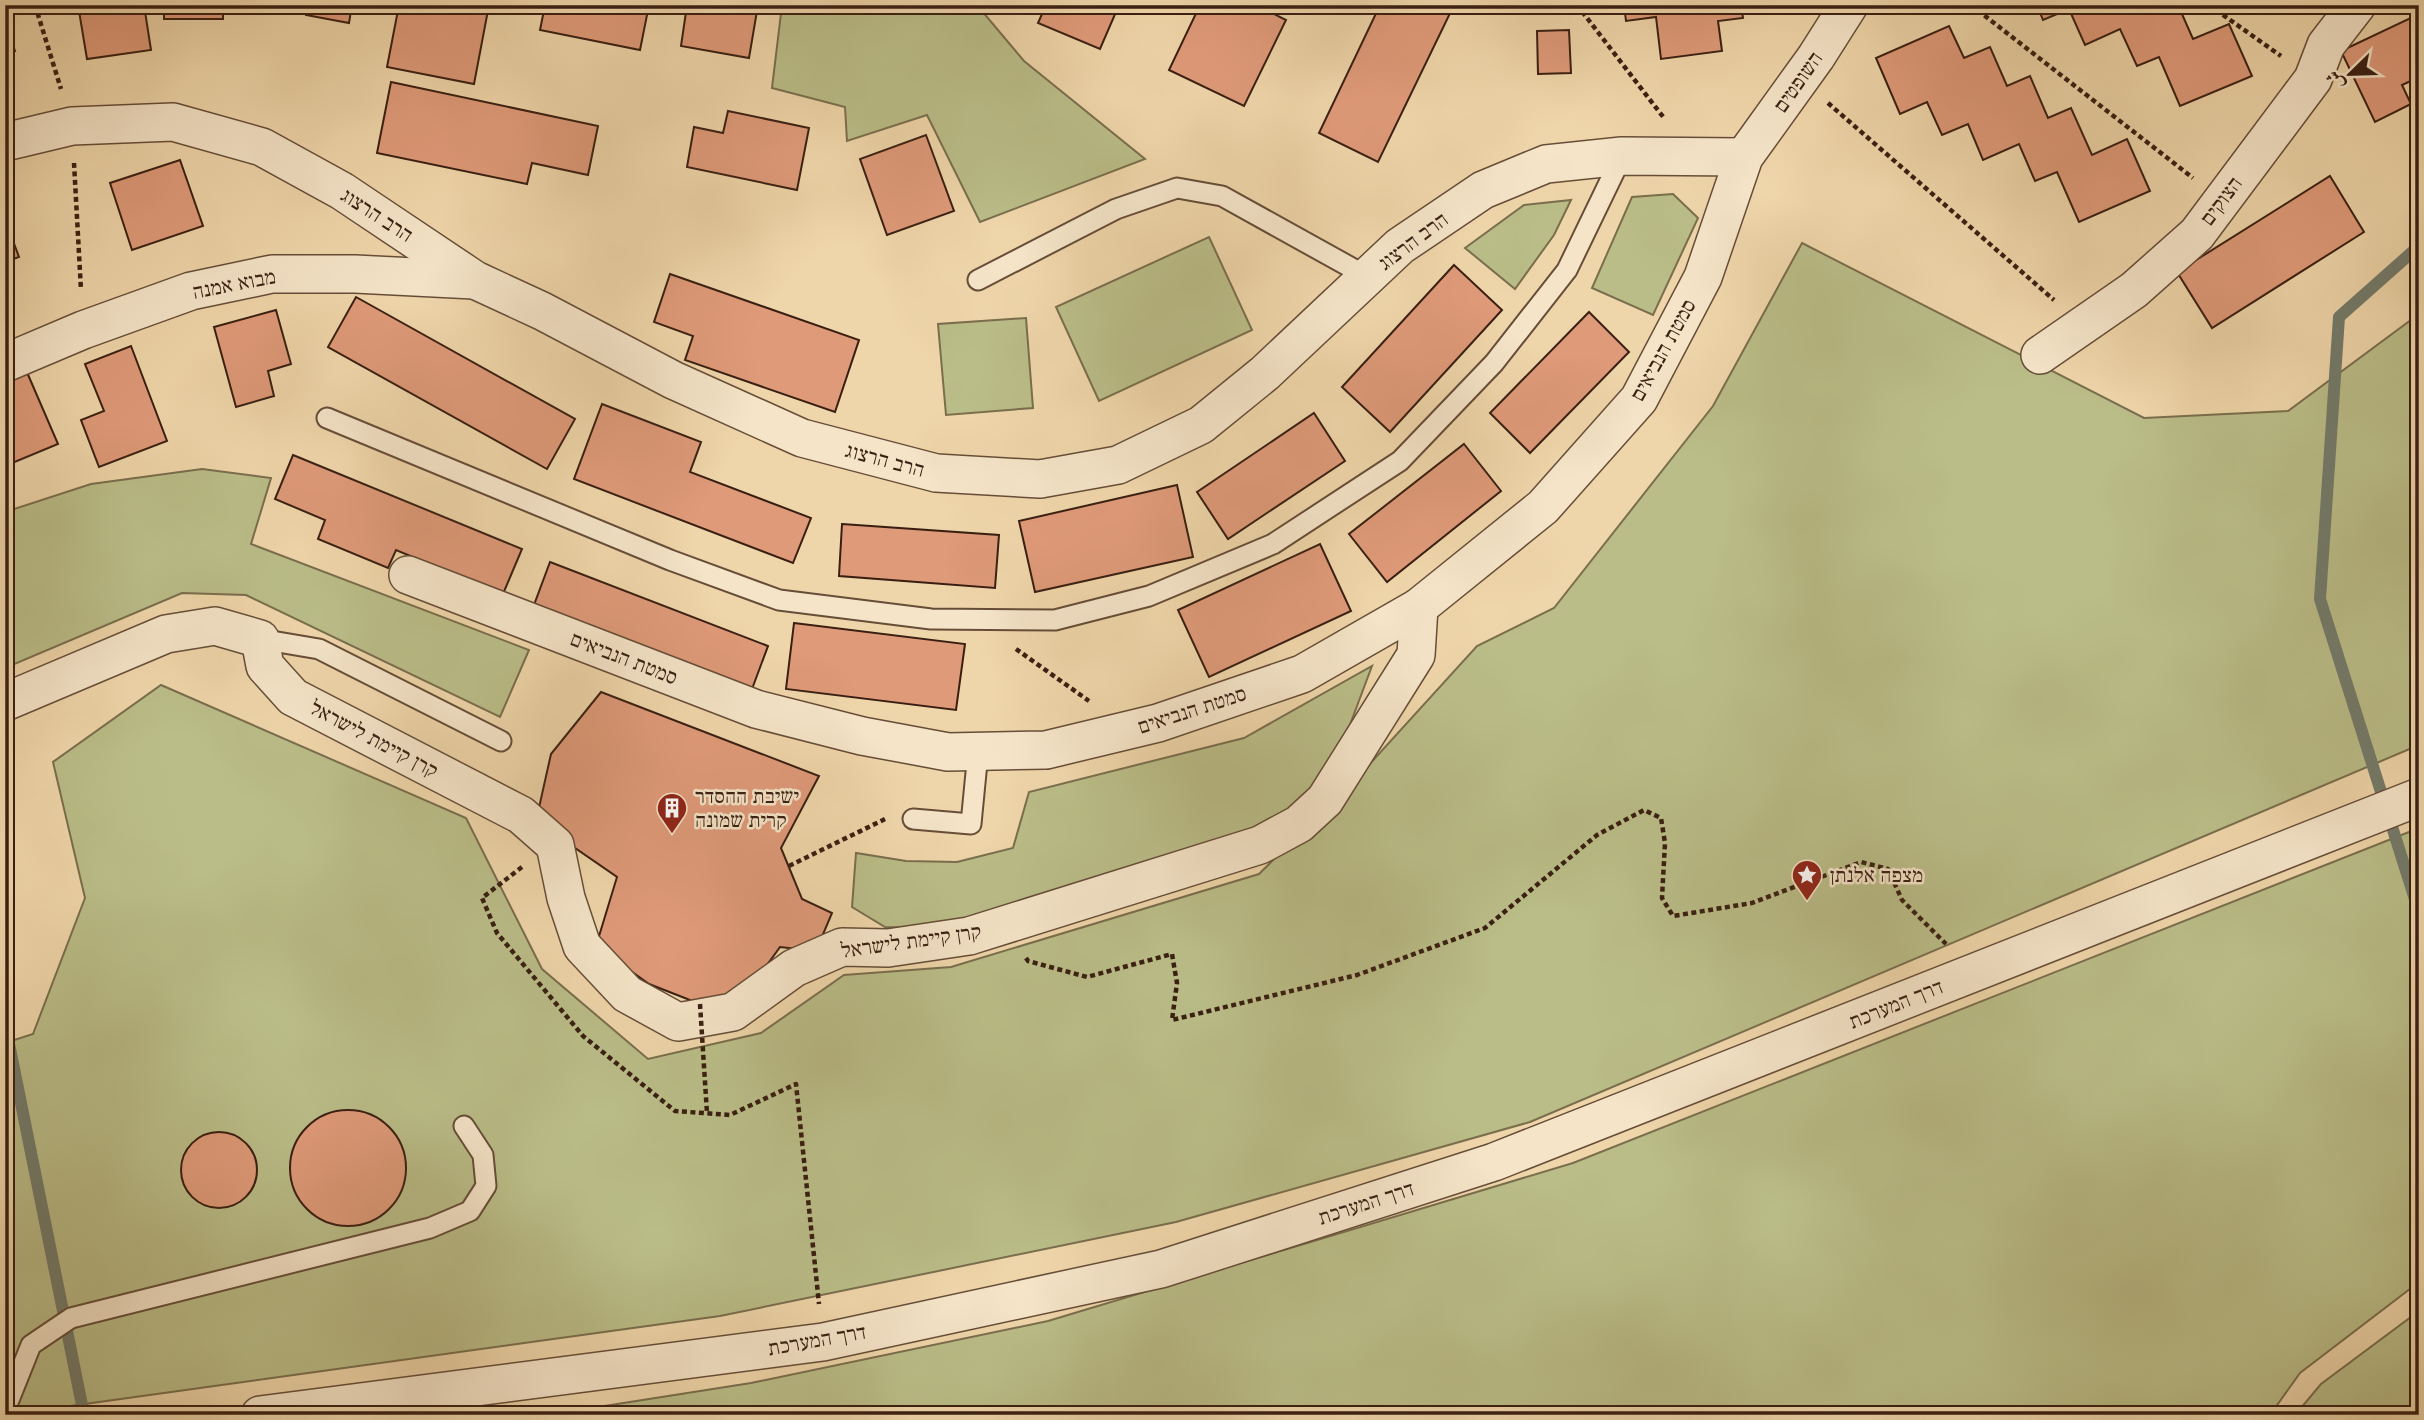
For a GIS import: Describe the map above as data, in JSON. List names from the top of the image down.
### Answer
{
  "streets": {
    "street": [
      "השופטים",
      "הצוקים",
      "הרב הרצוג",
      "מבוא אמנה",
      "סמטת הנביאים",
      "קרן קיימת לישראל",
      "דרך המערכת"
    ]
  },
  "crossings": [
    ["השופטים", "הרב הרצוג"],
    ["השופטים", "סמטת הנביאים"],
    ["הרב הרצוג", "מבוא אמנה"],
    ["הרב הרצוג", "סמטת הנביאים"],
    ["סמטת הנביאים", "קרן קיימת לישראל"]
  ],
  "places": {
    "building": ["ישיבת ההסדר קרית שמונה"],
    "place": ["מצפה אלנתן"]
  },
  "north": "bottom left"
}
